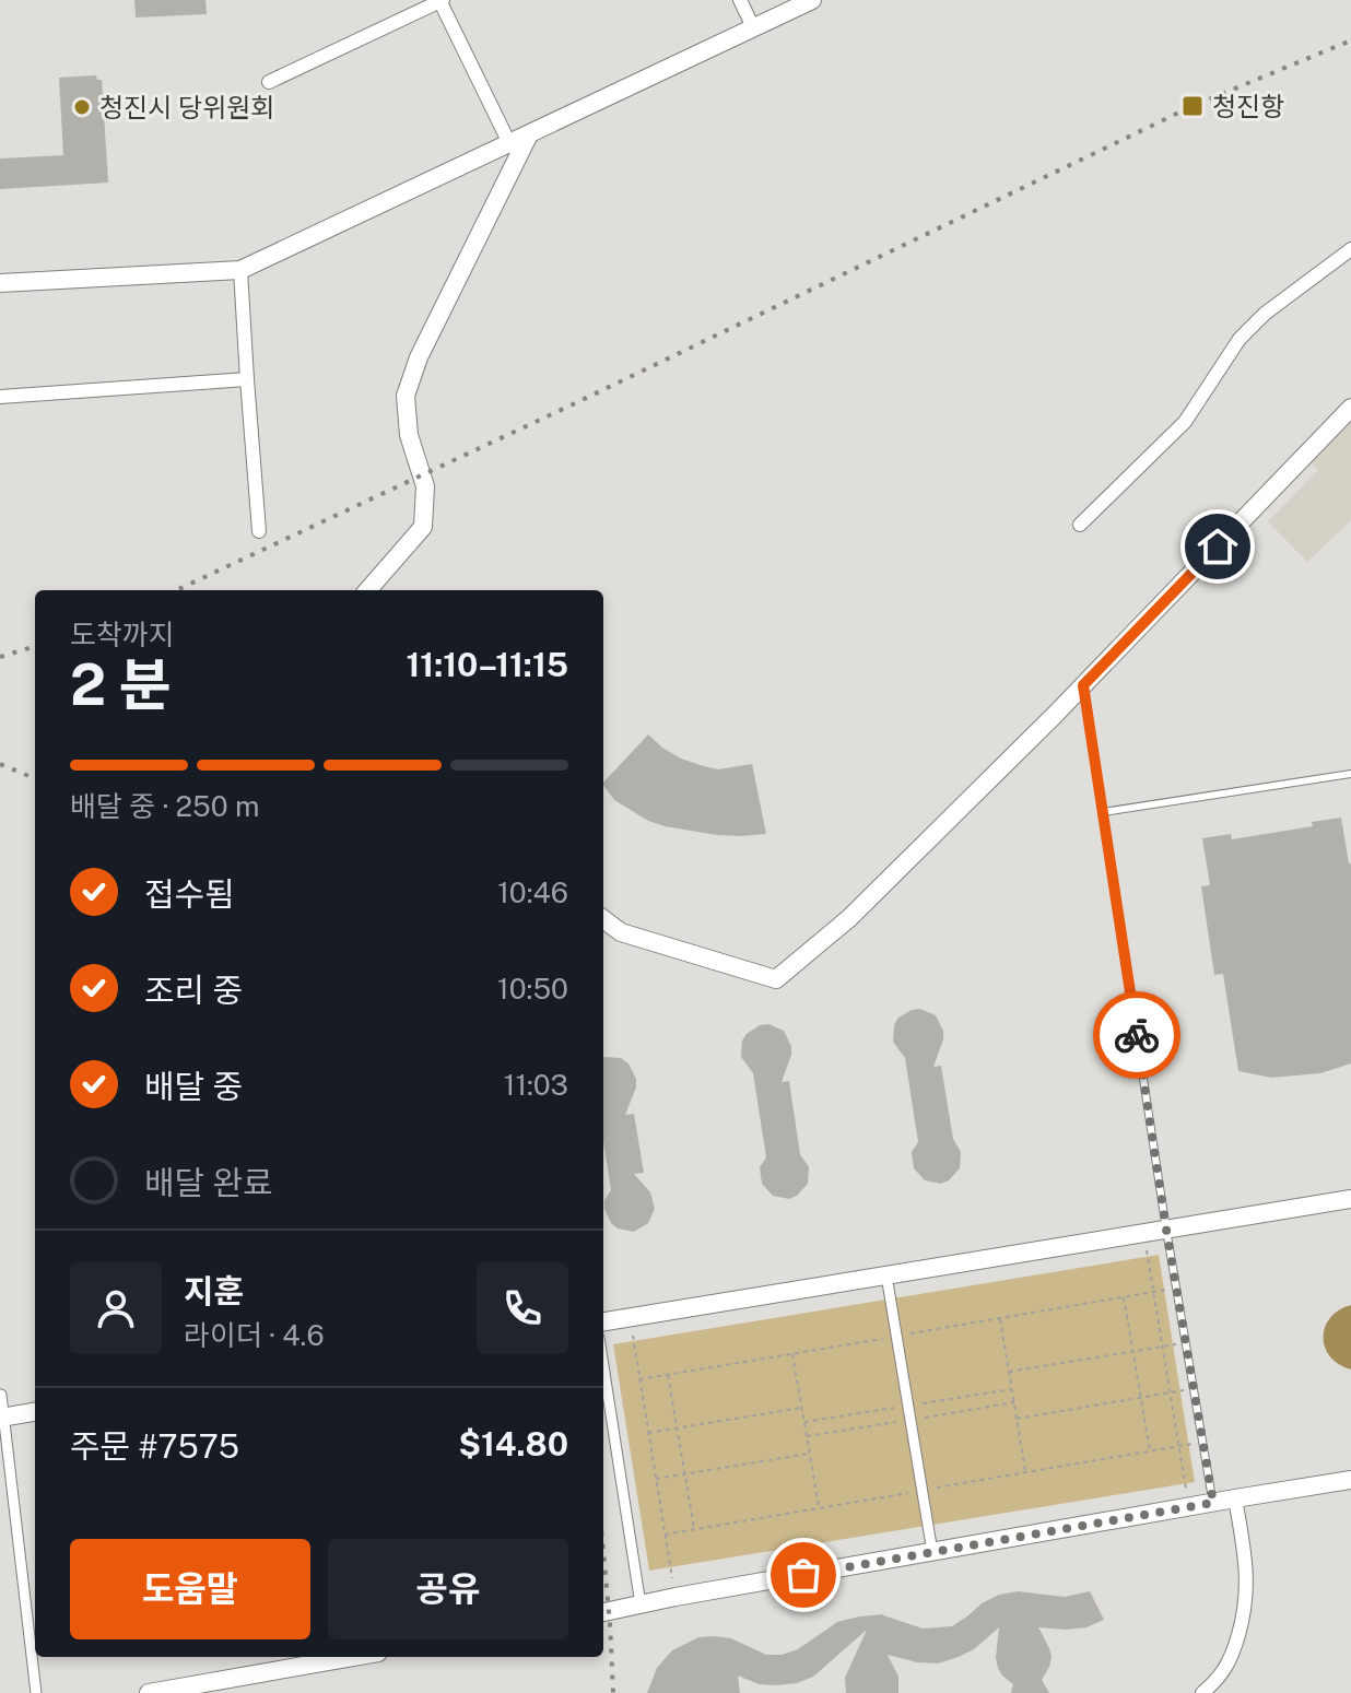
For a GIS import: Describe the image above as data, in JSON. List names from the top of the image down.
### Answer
{
  "places": {
    "transit": ["청진항"],
    "other": ["청진시 당위원회"]
  },
  "page": {
    "heading": ["2 분", "도착까지", "11:10–11:15"],
    "panel": [
      "지훈",
      "라이더 · 4.6",
      "주문 #7575",
      "$14.80"
    ],
    "bar": "배달 중 · 250 m",
    "list": [
      ["접수됨", "10:46"],
      ["조리 중", "10:50"],
      ["배달 중", "11:03"],
      "배달 완료"
    ],
    "buttons": ["도움말", "공유"]
  }
}
